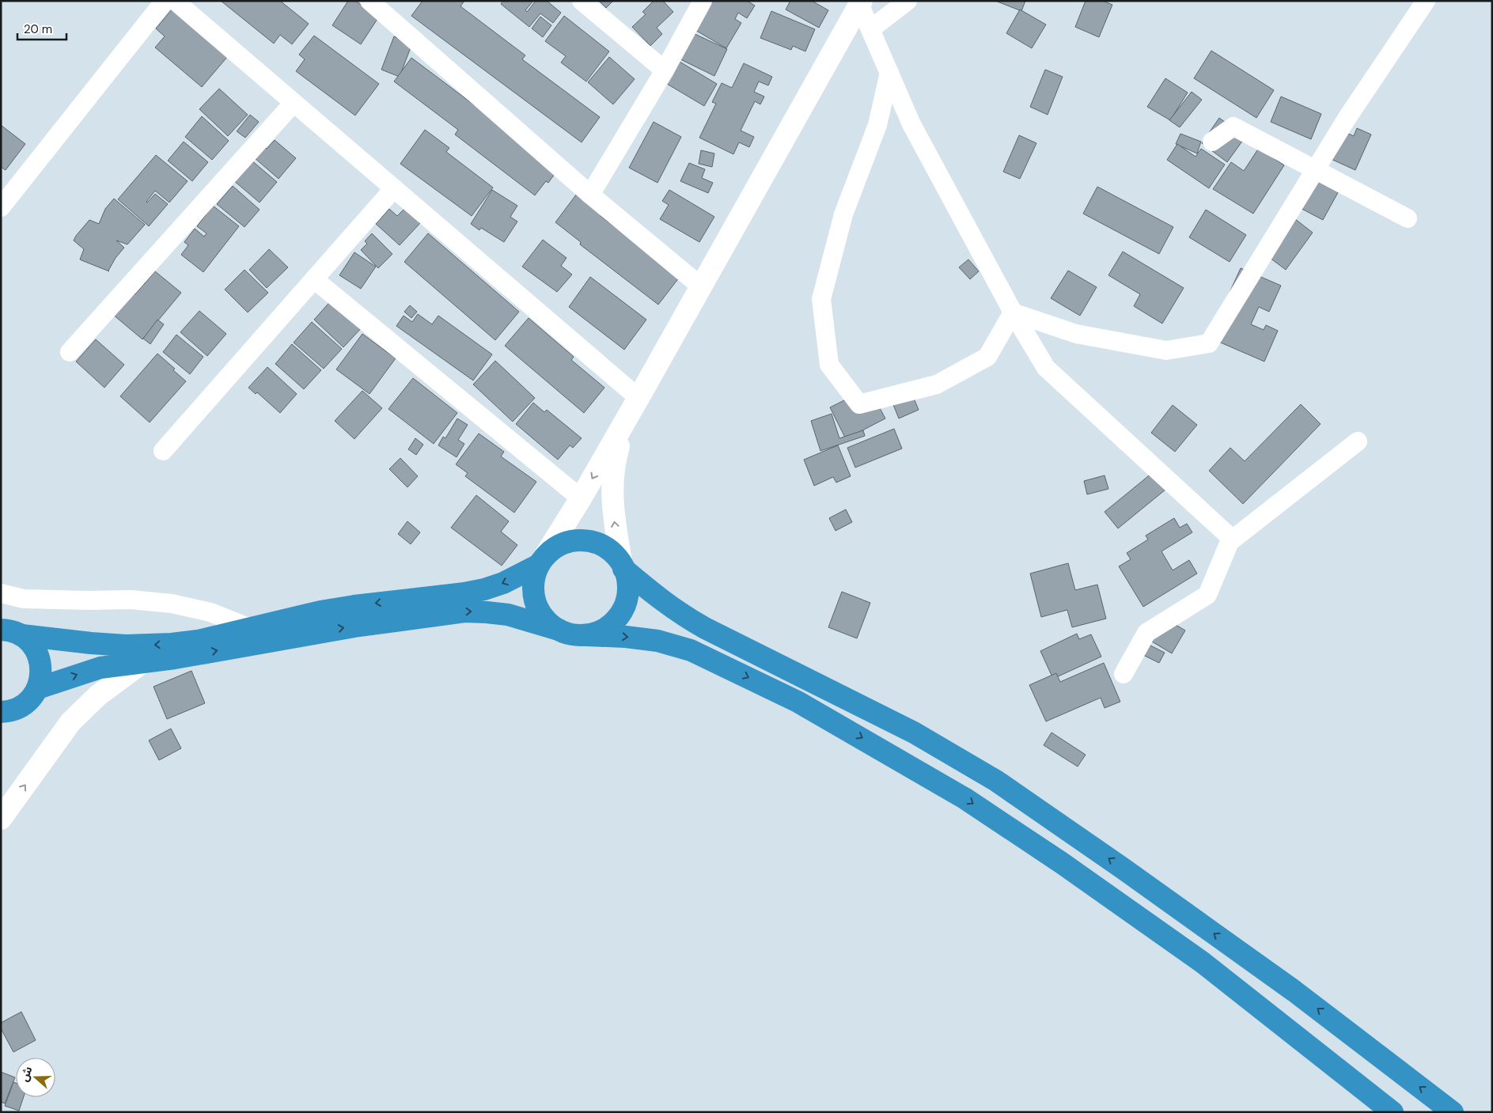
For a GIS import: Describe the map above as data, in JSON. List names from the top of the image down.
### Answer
{
  "scale_bar": "20 m",
  "north": "left"
}
